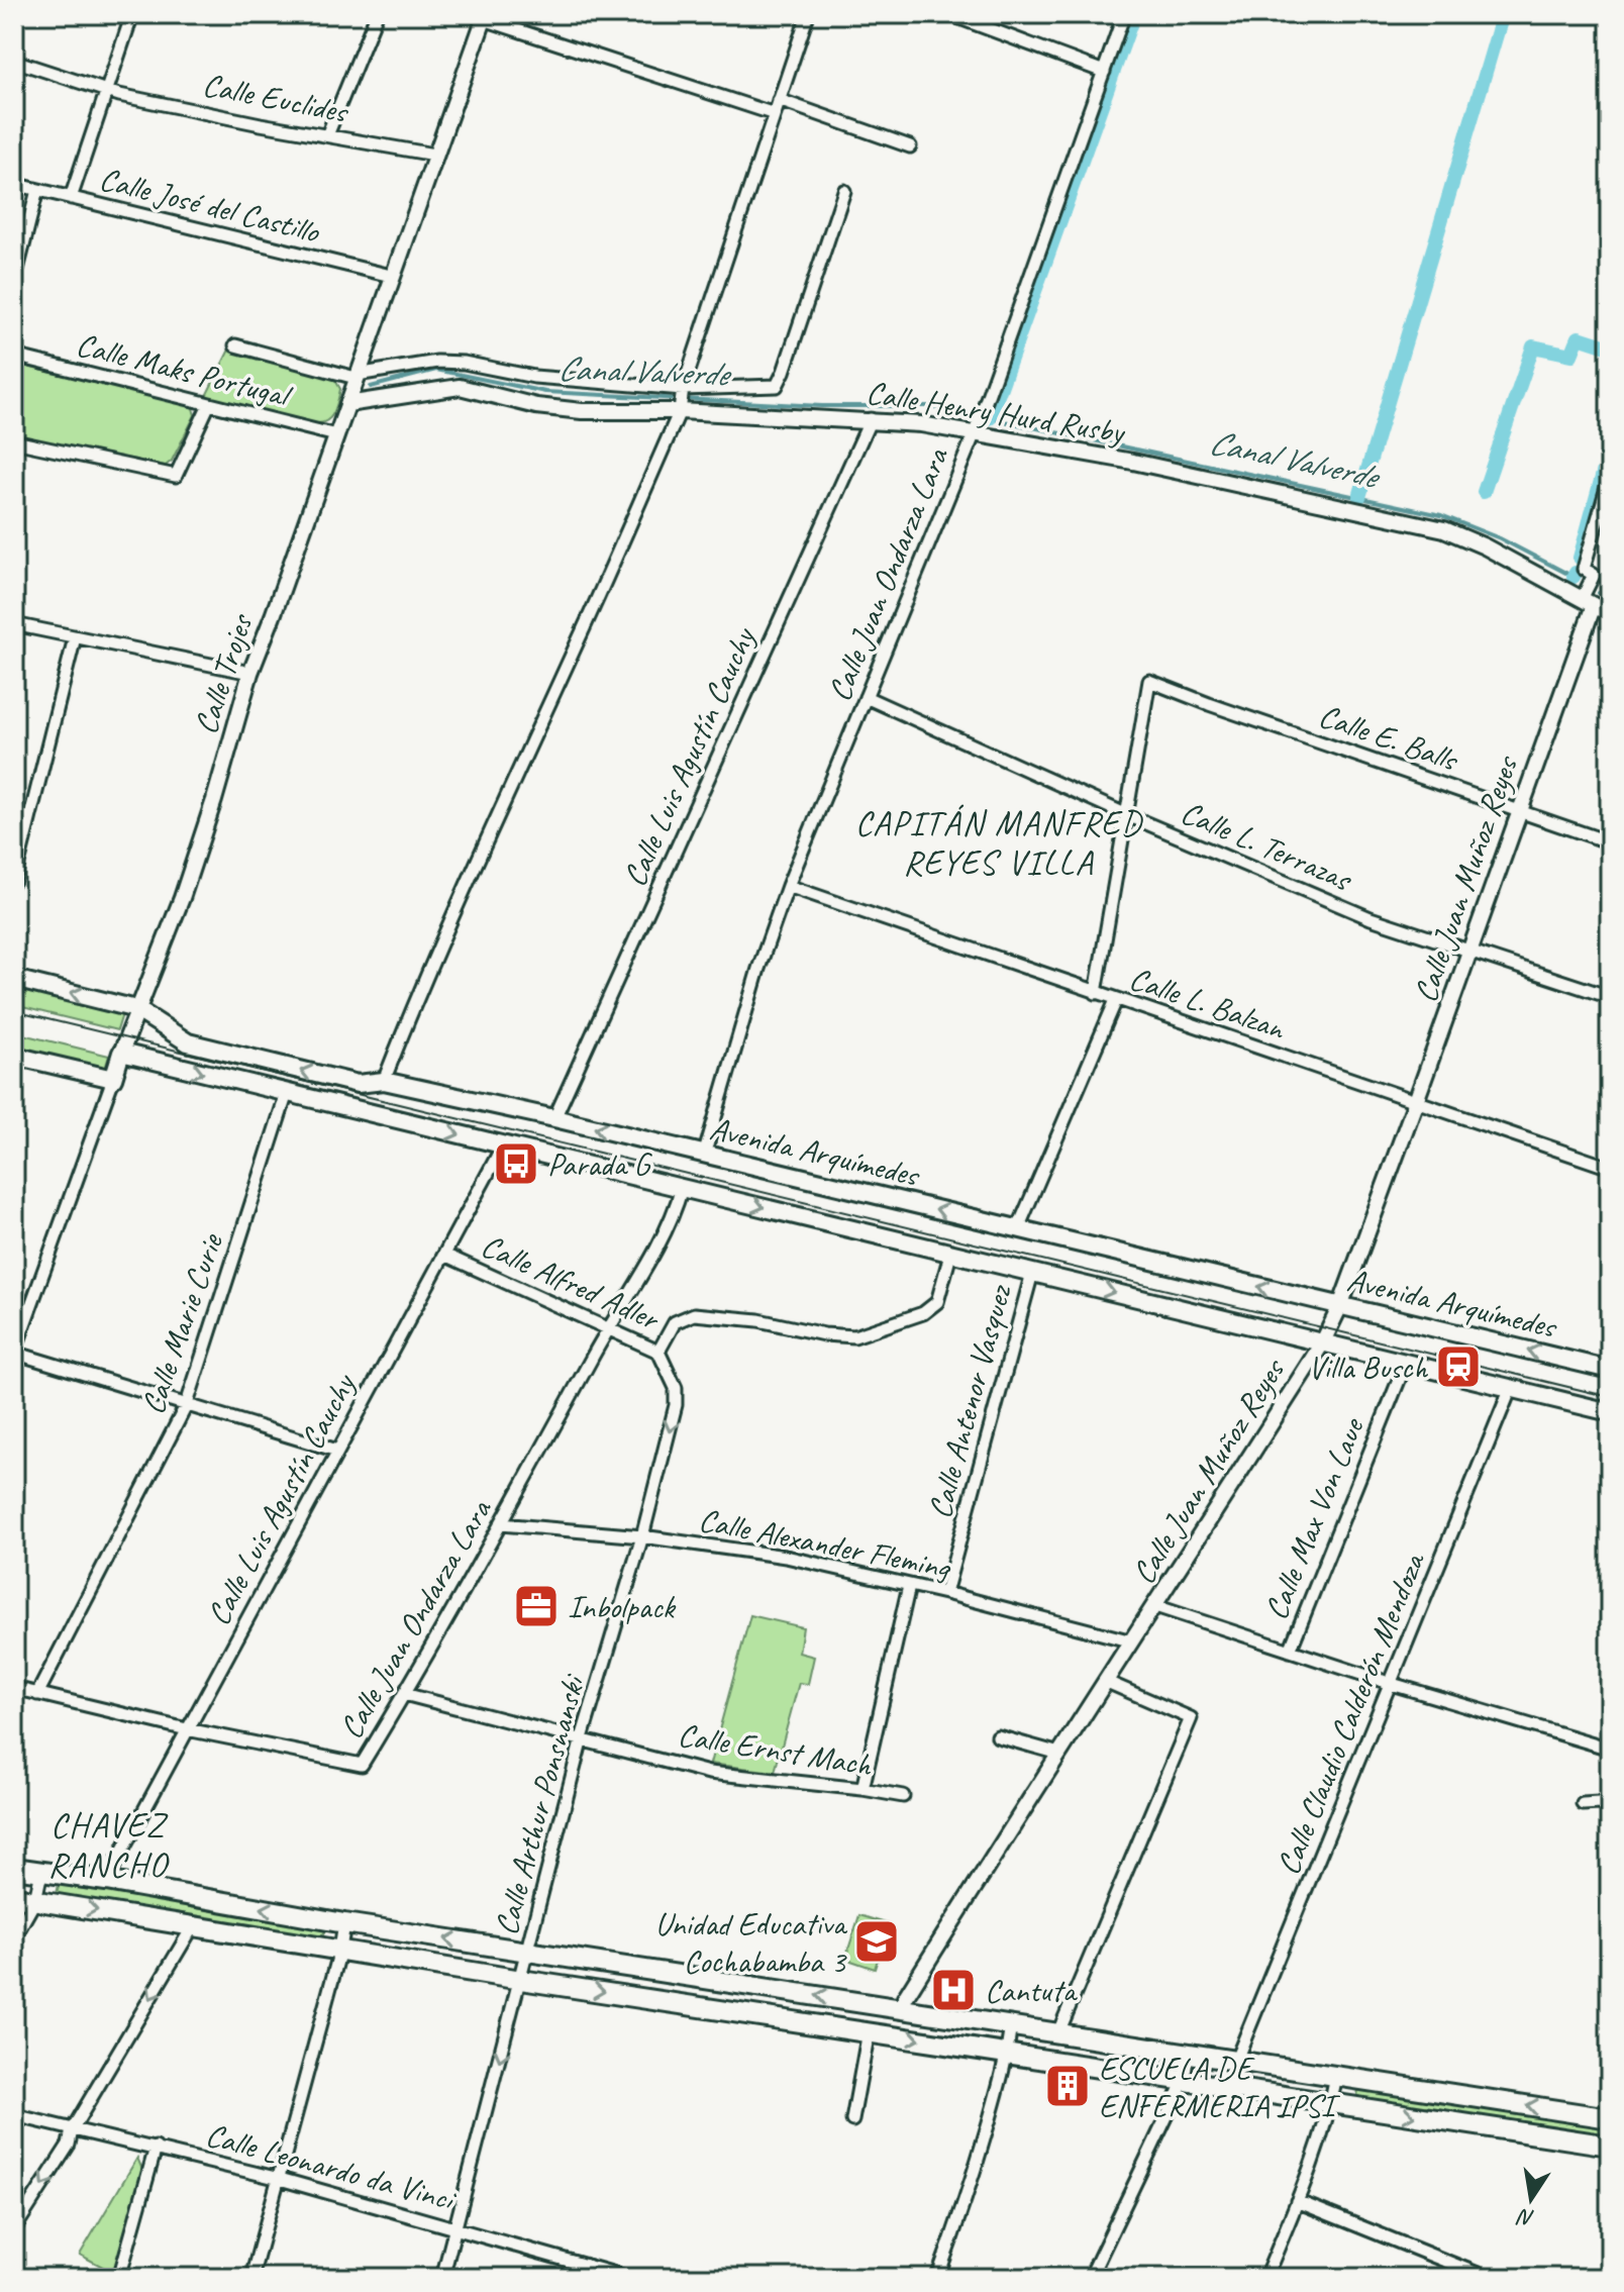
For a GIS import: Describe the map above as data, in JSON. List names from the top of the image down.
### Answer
{
  "streets": {
    "main road": ["Calle Trojes", "Avenida Arquímedes"],
    "street": [
      "Calle Euclides",
      "Calle José del Castillo",
      "Calle Maks Portugal",
      "Calle Henry Hurd Rusby",
      "Calle Juan Ondarza Lara",
      "Calle E. Balls",
      "Calle Luis Agustín Cauchy",
      "Calle L. Terrazas",
      "Calle Juan Muñoz Reyes",
      "Calle L. Balzan",
      "Calle Alfred Adler",
      "Calle Marie Curie",
      "Calle Antenor Vasquez",
      "Calle Max Von Laue",
      "Calle Alexander Fleming",
      "Calle Claudio Calderón Mendoza",
      "Calle Ernst Mach",
      "Calle Arthur Ponsnanski",
      "Calle Leonardo da Vinci"
    ]
  },
  "crossings": [
    ["Calle Euclides", "Calle Trojes"],
    ["Calle José del Castillo", "Calle Trojes"],
    ["Calle Maks Portugal", "Calle Trojes"],
    ["Calle Henry Hurd Rusby", "Calle Juan Ondarza Lara"],
    ["Calle Henry Hurd Rusby", "Calle Trojes"],
    ["Calle Henry Hurd Rusby", "Calle Luis Agustín Cauchy"],
    ["Calle Henry Hurd Rusby", "Calle Juan Muñoz Reyes"],
    ["Calle Juan Ondarza Lara", "Calle Luis Agustín Cauchy"],
    ["Calle Juan Ondarza Lara", "Calle L. Terrazas"],
    ["Calle Juan Ondarza Lara", "Calle L. Balzan"],
    ["Calle Juan Ondarza Lara", "Avenida Arquímedes"],
    ["Calle Juan Ondarza Lara", "Calle Alfred Adler"],
    ["Calle Juan Ondarza Lara", "Calle Marie Curie"],
    ["Calle Juan Ondarza Lara", "Calle Alexander Fleming"],
    ["Calle Juan Ondarza Lara", "Calle Ernst Mach"],
    ["Calle Trojes", "Avenida Arquímedes"],
    ["Calle E. Balls", "Calle L. Terrazas"],
    ["Calle E. Balls", "Calle Juan Muñoz Reyes"],
    ["Calle Luis Agustín Cauchy", "Avenida Arquímedes"],
    ["Calle Luis Agustín Cauchy", "Calle Alfred Adler"],
    ["Calle L. Terrazas", "Calle Juan Muñoz Reyes"],
    ["Calle Juan Muñoz Reyes", "Calle L. Balzan"],
    ["Calle Juan Muñoz Reyes", "Avenida Arquímedes"],
    ["Calle Juan Muñoz Reyes", "Calle Alexander Fleming"],
    ["Avenida Arquímedes", "Calle Alfred Adler"],
    ["Avenida Arquímedes", "Calle Marie Curie"],
    ["Avenida Arquímedes", "Calle Antenor Vasquez"],
    ["Avenida Arquímedes", "Calle Max Von Laue"],
    ["Avenida Arquímedes", "Calle Claudio Calderón Mendoza"],
    ["Calle Alfred Adler", "Calle Arthur Ponsnanski"],
    ["Calle Antenor Vasquez", "Calle Alexander Fleming"],
    ["Calle Alexander Fleming", "Calle Arthur Ponsnanski"],
    ["Calle Ernst Mach", "Calle Arthur Ponsnanski"],
    ["Calle Arthur Ponsnanski", "Calle Leonardo da Vinci"]
  ],
  "one_way": ["Calle Arthur Ponsnanski"],
  "districts": ["CAPITÁN MANFRED REYES VILLA", "CHAVEZ RANCHO"],
  "water": ["Canal Valverde"],
  "places": {
    "bus stop": ["Parada G"],
    "station": ["Villa Busch"],
    "office": ["Inbolpack"],
    "school or university": ["Unidad Educativa Cochabamba 3"],
    "hospital": ["Cantuta"],
    "building": ["ESCUELA DE ENFERMERIA IPSI"]
  },
  "north": "bottom"
}
